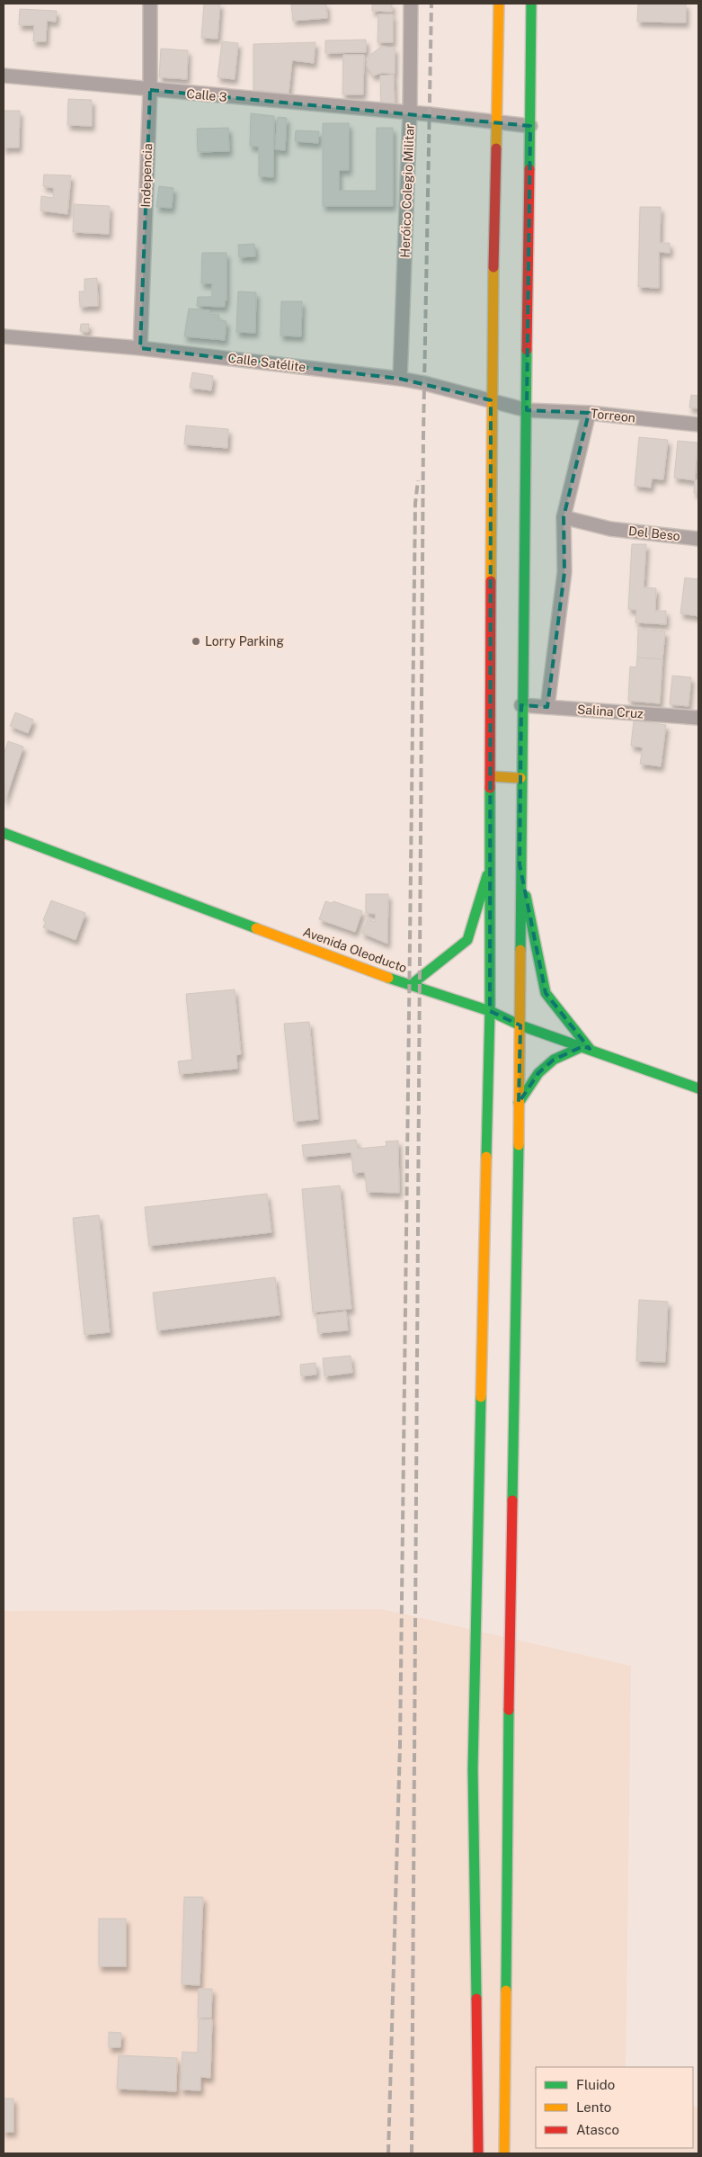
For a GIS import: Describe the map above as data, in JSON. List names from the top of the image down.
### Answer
{
  "streets": {
    "main road": ["Avenida Oleoducto"],
    "street": [
      "Calle 3",
      "Indepencia",
      "Heróico Colegio Militar",
      "Calle Satélite",
      "Torreon",
      "Del Beso",
      "Salina Cruz"
    ]
  },
  "crossings": [
    ["Calle 3", "Indepencia"],
    ["Calle 3", "Heróico Colegio Militar"],
    ["Indepencia", "Calle Satélite"],
    ["Heróico Colegio Militar", "Calle Satélite"],
    ["Calle Satélite", "Torreon"]
  ],
  "places": ["Lorry Parking"],
  "legend": ["Fluido", "Lento", "Atasco"]
}
